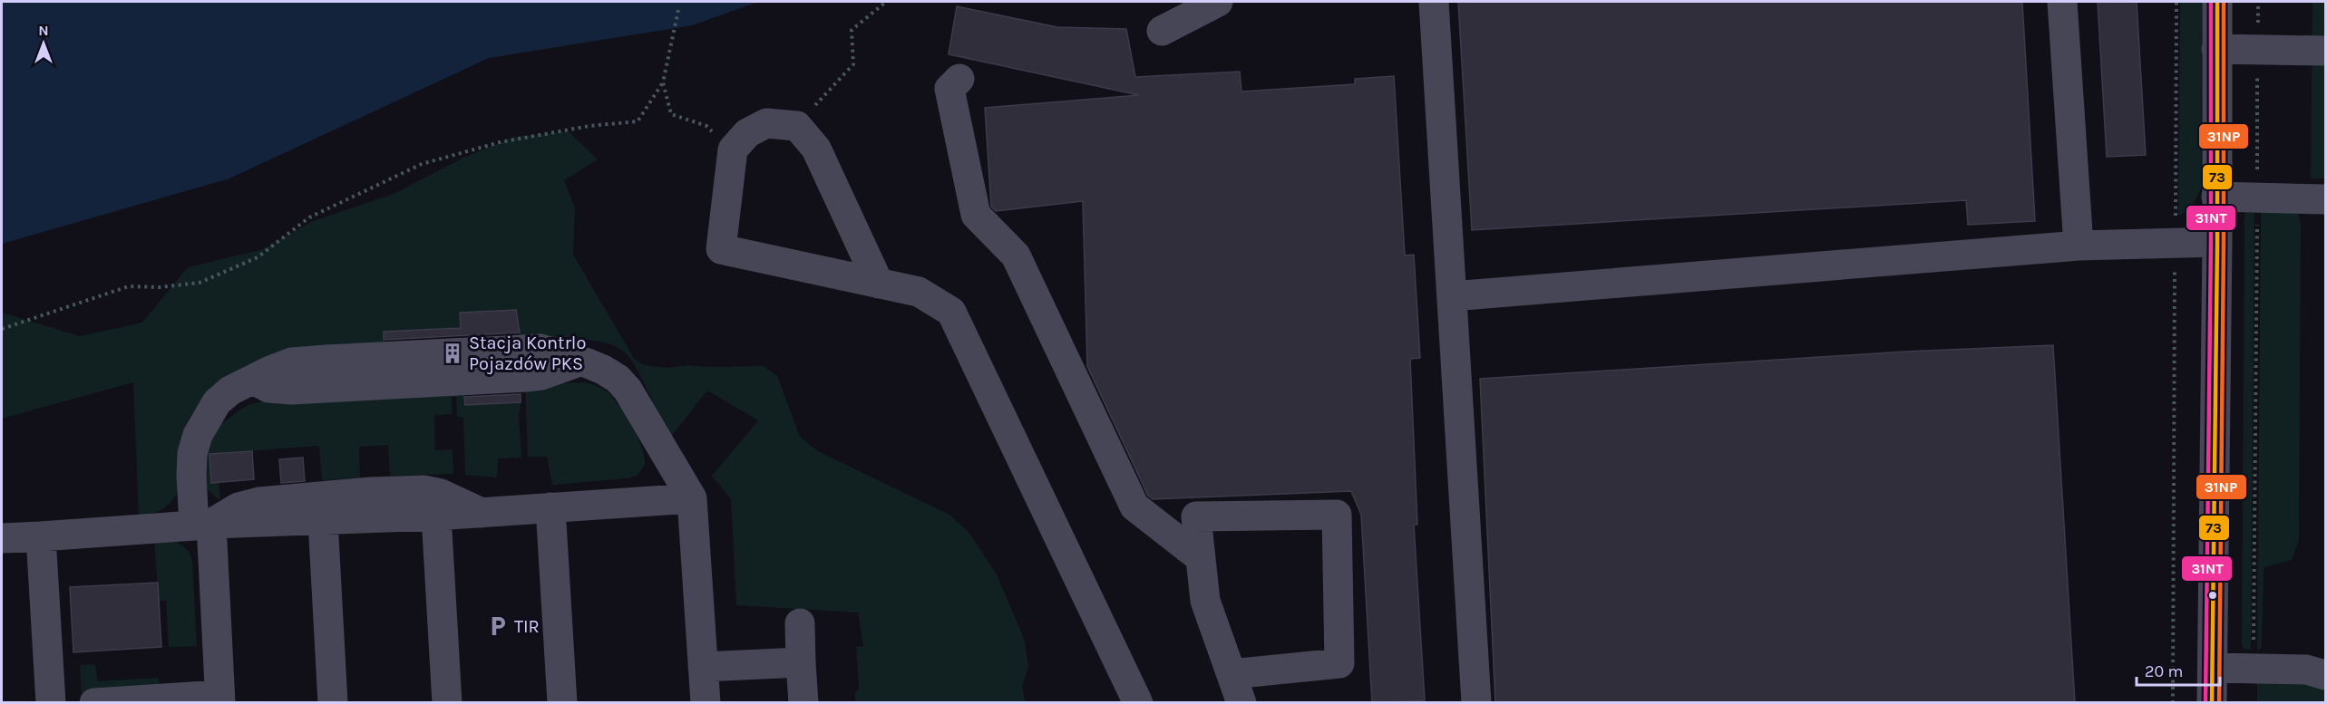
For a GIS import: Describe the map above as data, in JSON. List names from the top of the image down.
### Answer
{
  "places": {
    "building": ["Stacja Kontrlo Pojazdów PKS"],
    "parking": ["TIR"]
  },
  "lines": ["transit line 73", "transit line 31NP", "transit line 31NT"],
  "scale_bar": "20 m",
  "north": "top"
}
